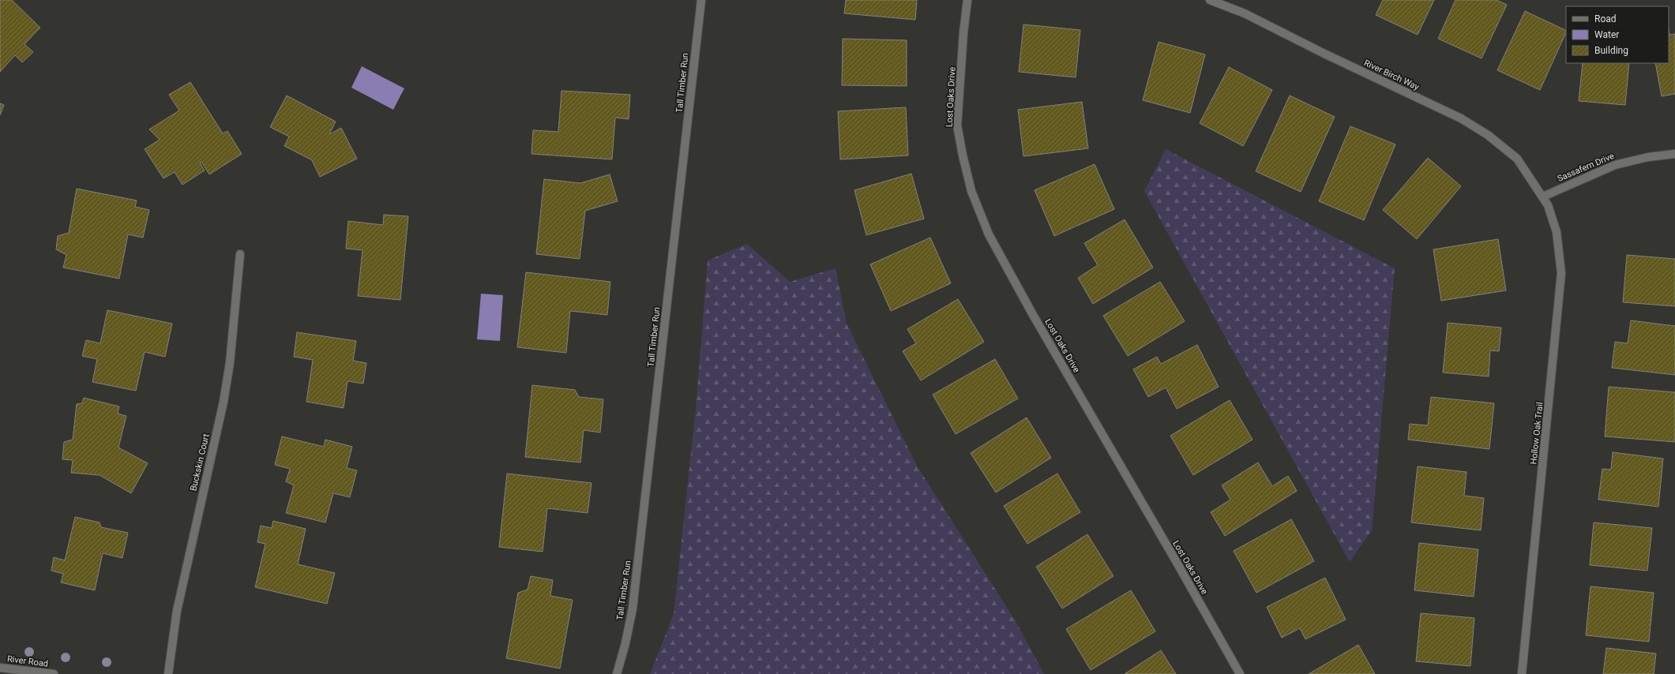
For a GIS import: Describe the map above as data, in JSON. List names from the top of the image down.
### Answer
{
  "streets": {
    "street": [
      "River Birch Way",
      "Tall Timber Run",
      "Lost Oaks Drive",
      "Sassafern Drive",
      "Hollow Oak Trail",
      "Buckskin Court",
      "River Road"
    ]
  },
  "crossings": [
    ["River Birch Way", "Sassafern Drive"],
    ["River Birch Way", "Hollow Oak Trail"],
    ["Sassafern Drive", "Hollow Oak Trail"]
  ],
  "legend": ["Road", "Water", "Building"]
}
